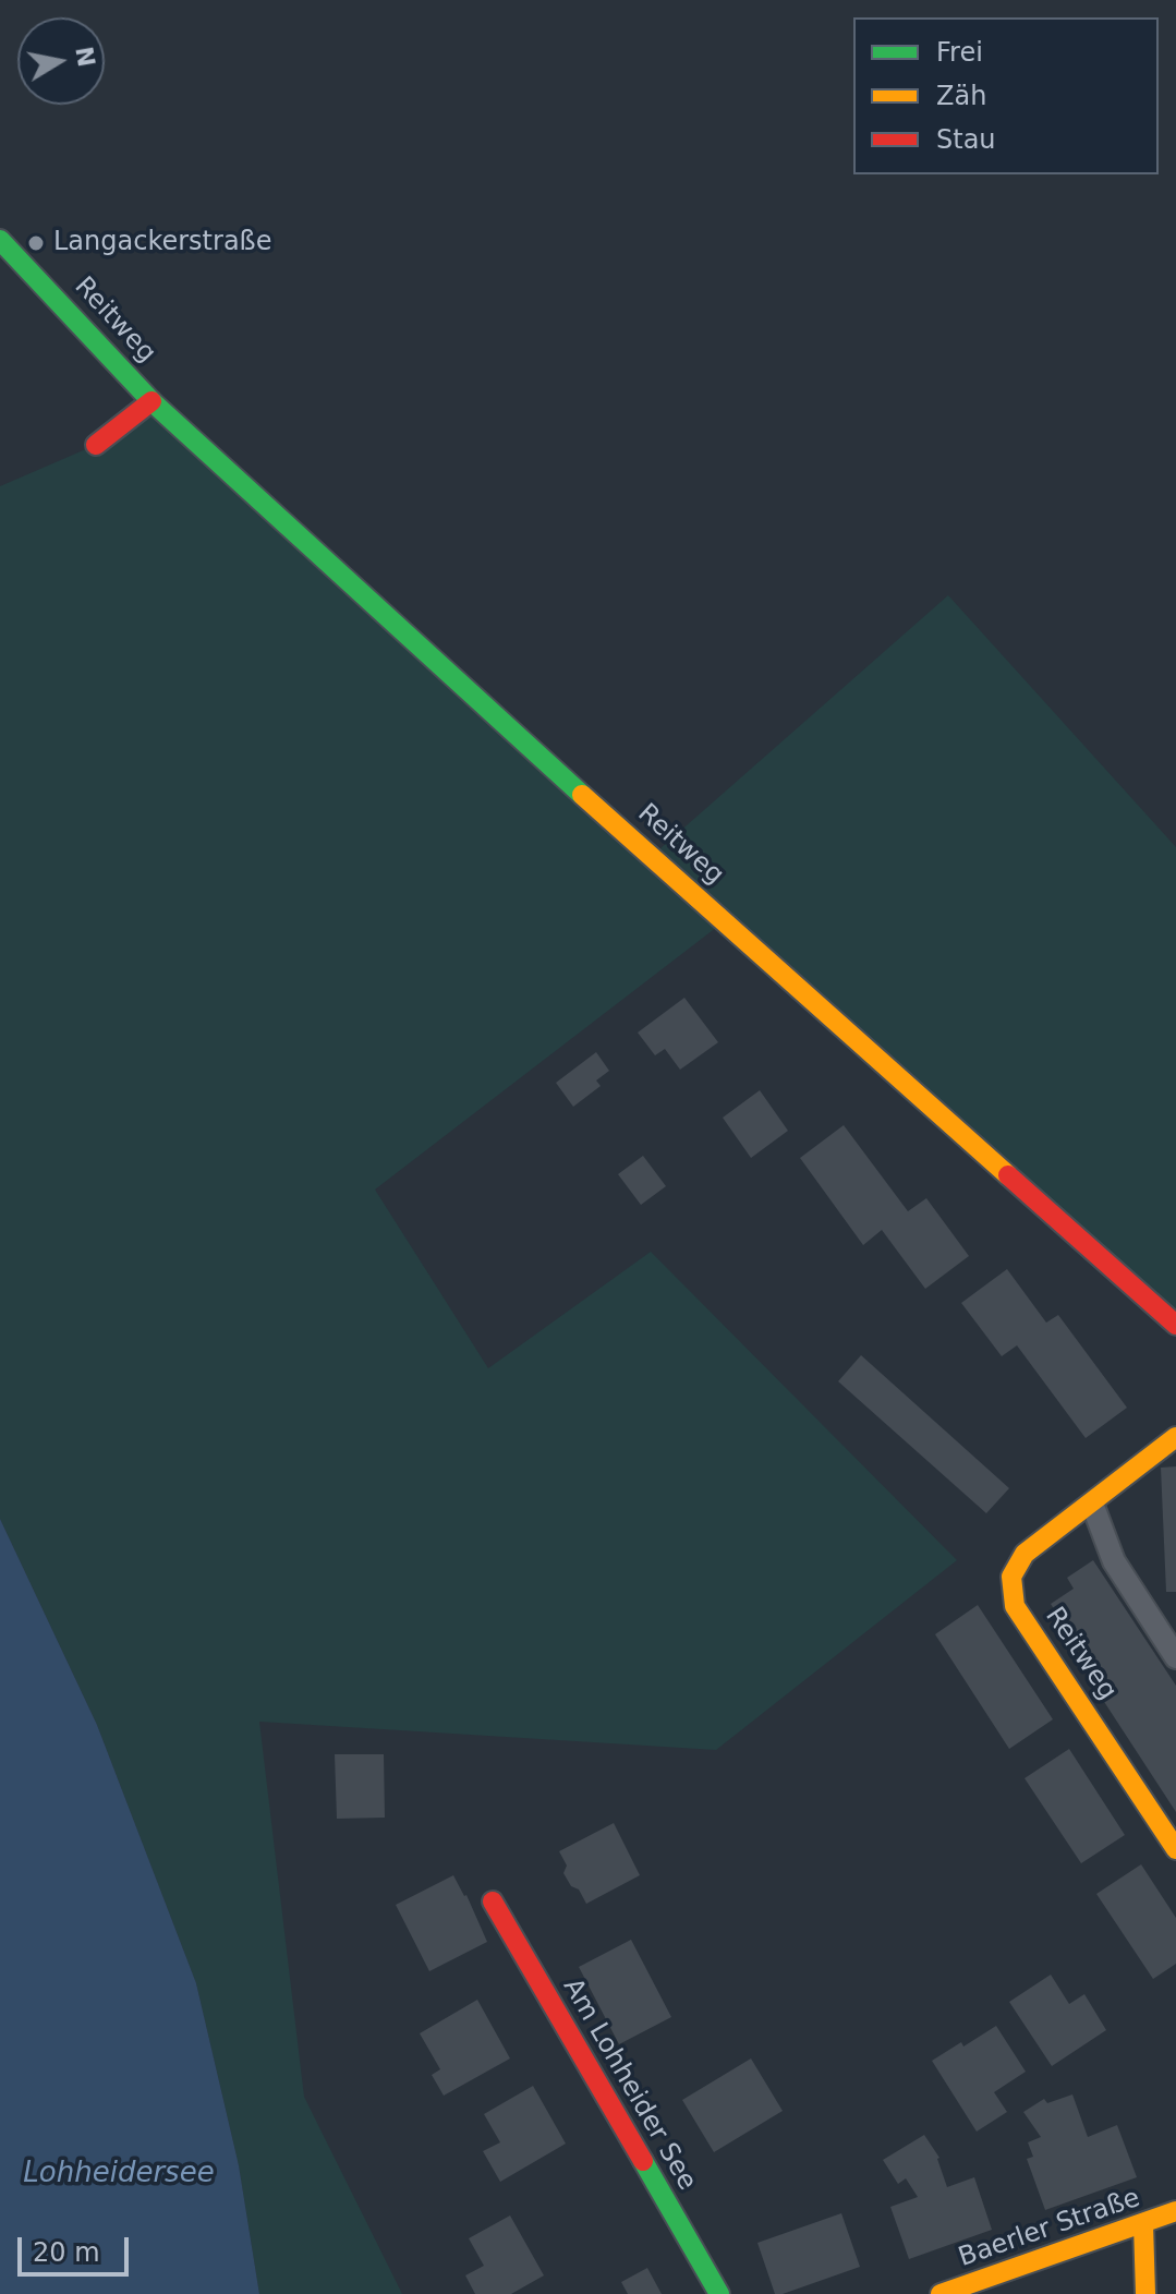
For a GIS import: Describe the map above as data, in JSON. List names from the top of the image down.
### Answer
{
  "streets": {
    "main road": ["Reitweg", "Am Lohheider See", "Baerler Straße"]
  },
  "water": ["Lohheidersee"],
  "places": ["Langackerstraße"],
  "legend": ["Frei", "Zäh", "Stau"],
  "scale_bar": "20 m",
  "north": "right"
}
